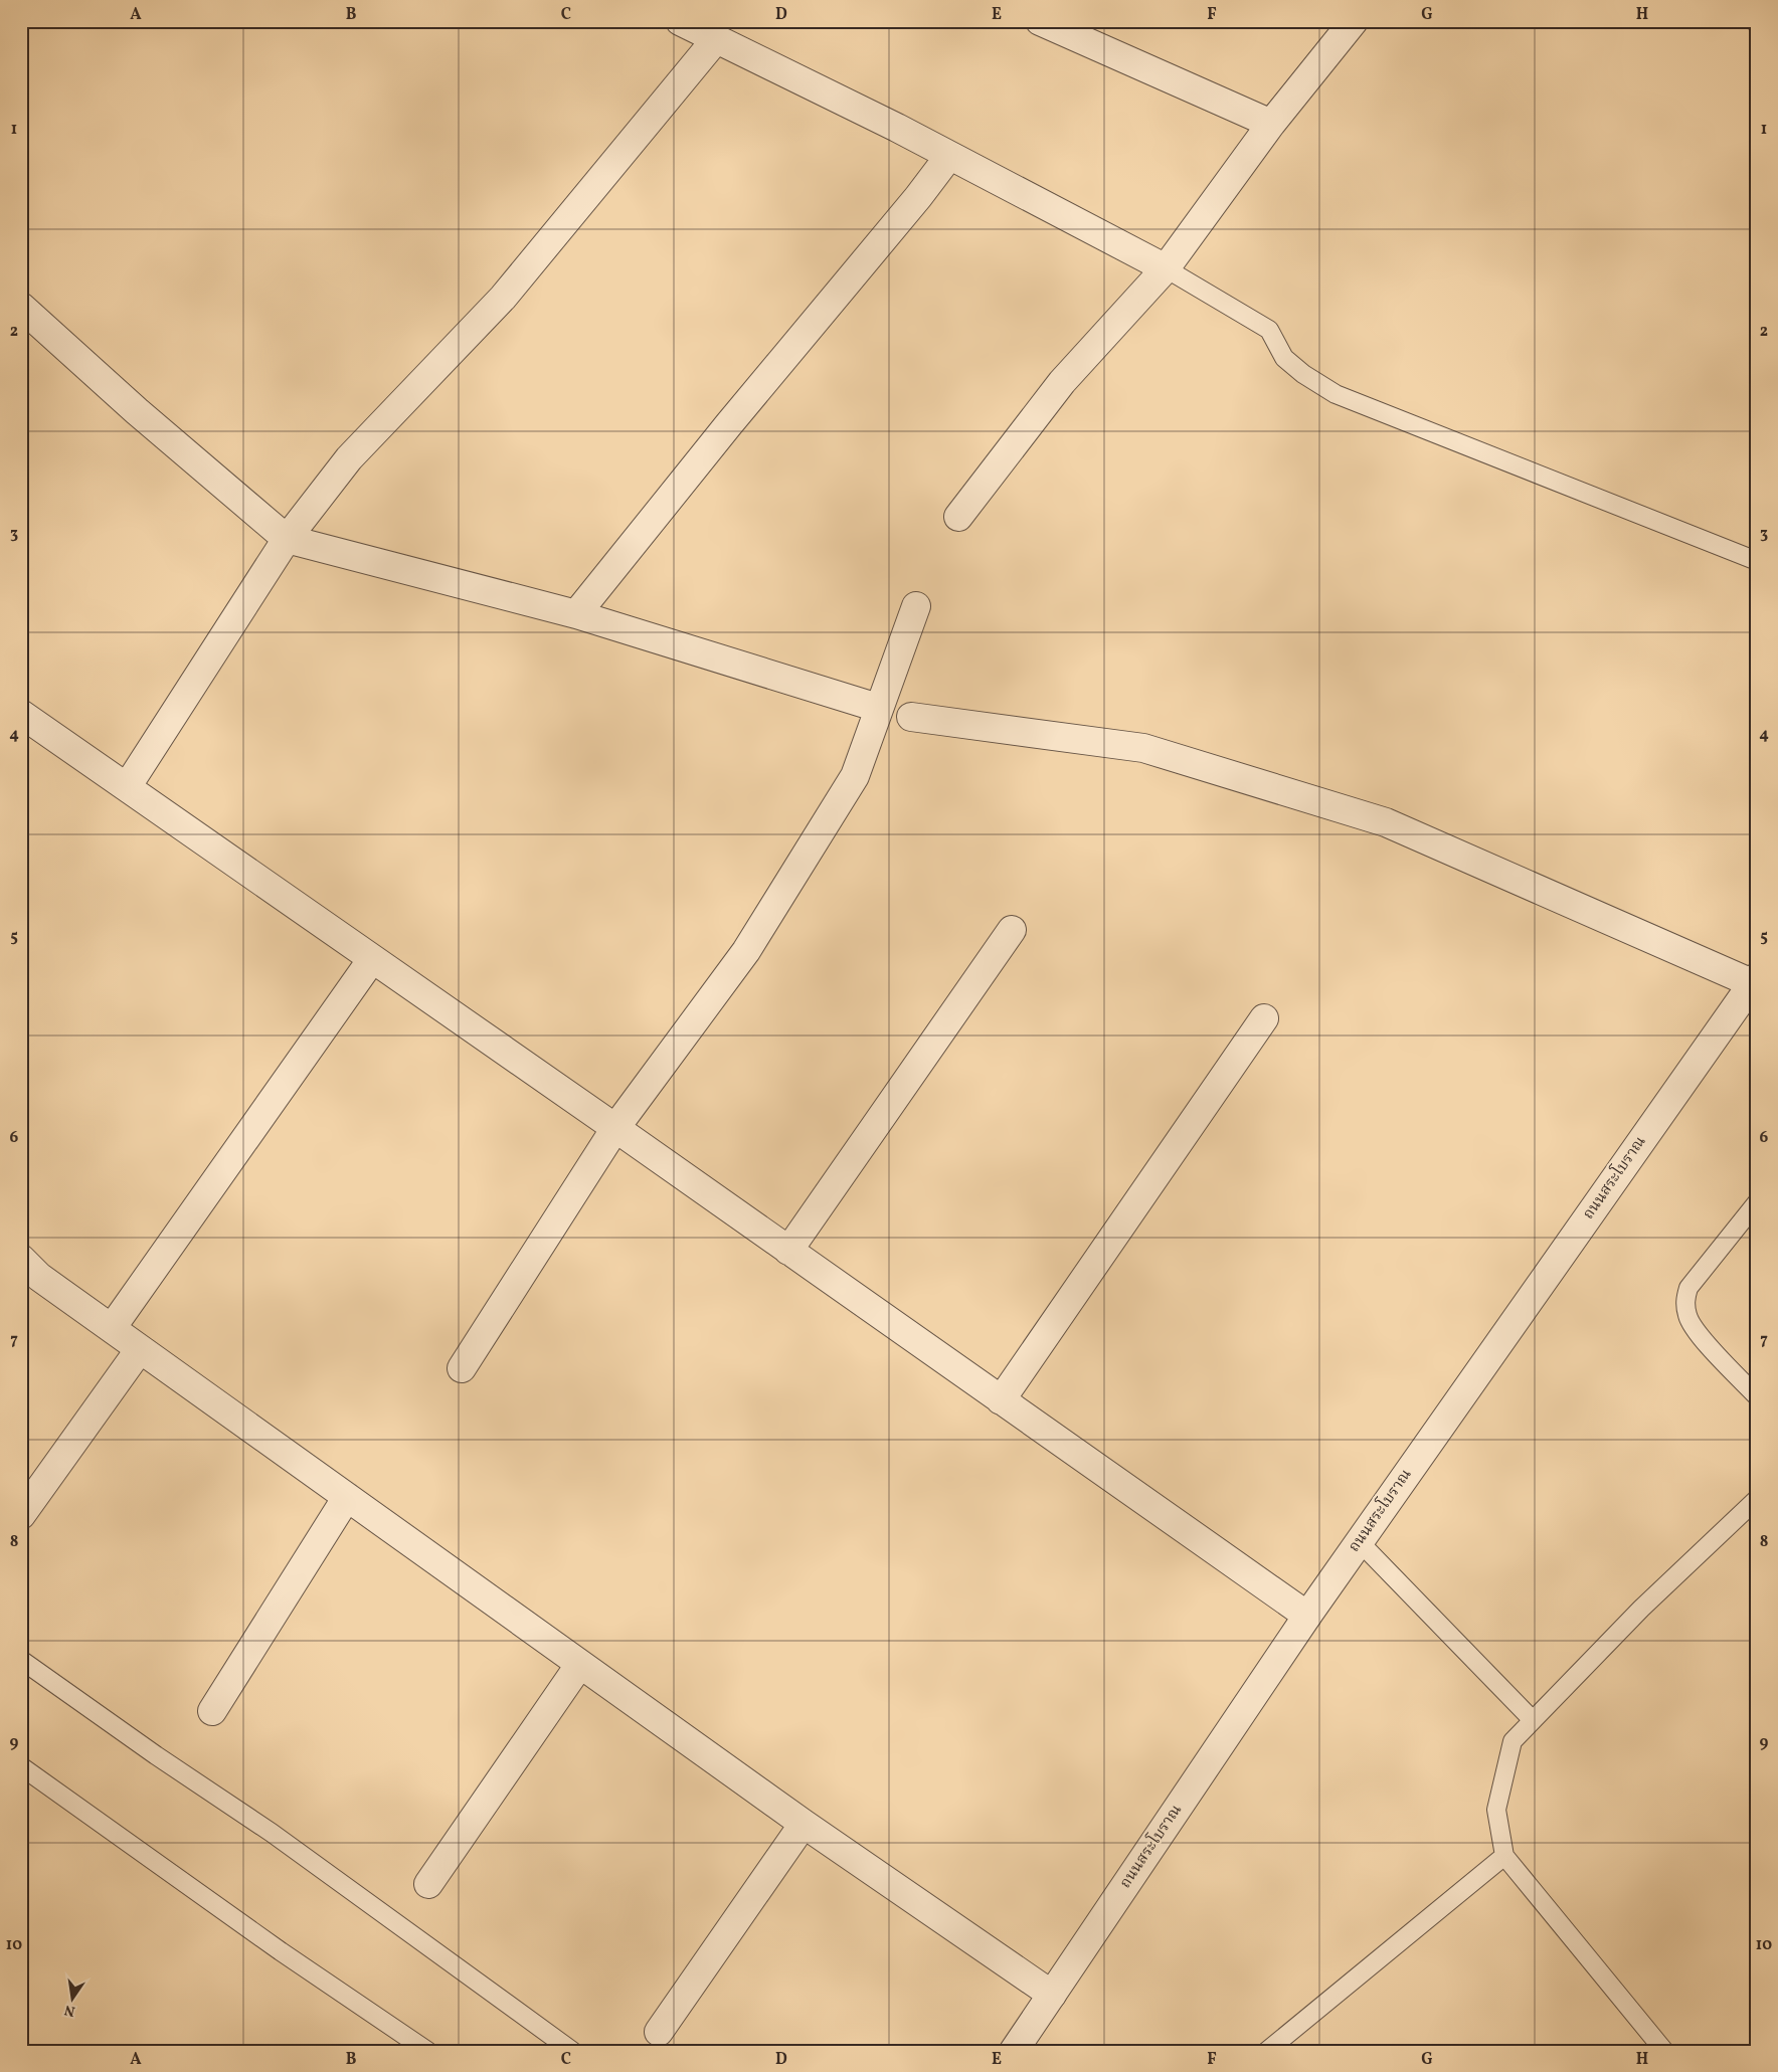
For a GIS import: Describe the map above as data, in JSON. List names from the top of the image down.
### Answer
{
  "streets": {
    "street": ["ถนนสระโบราณ"]
  },
  "north": "bottom",
  "grid": {
    "columns": [
      "A",
      "B",
      "C",
      "D",
      "E",
      "F",
      "G",
      "H"
    ],
    "rows": [
      "1",
      "2",
      "3",
      "4",
      "5",
      "6",
      "7",
      "8",
      "9",
      "10"
    ]
  }
}
